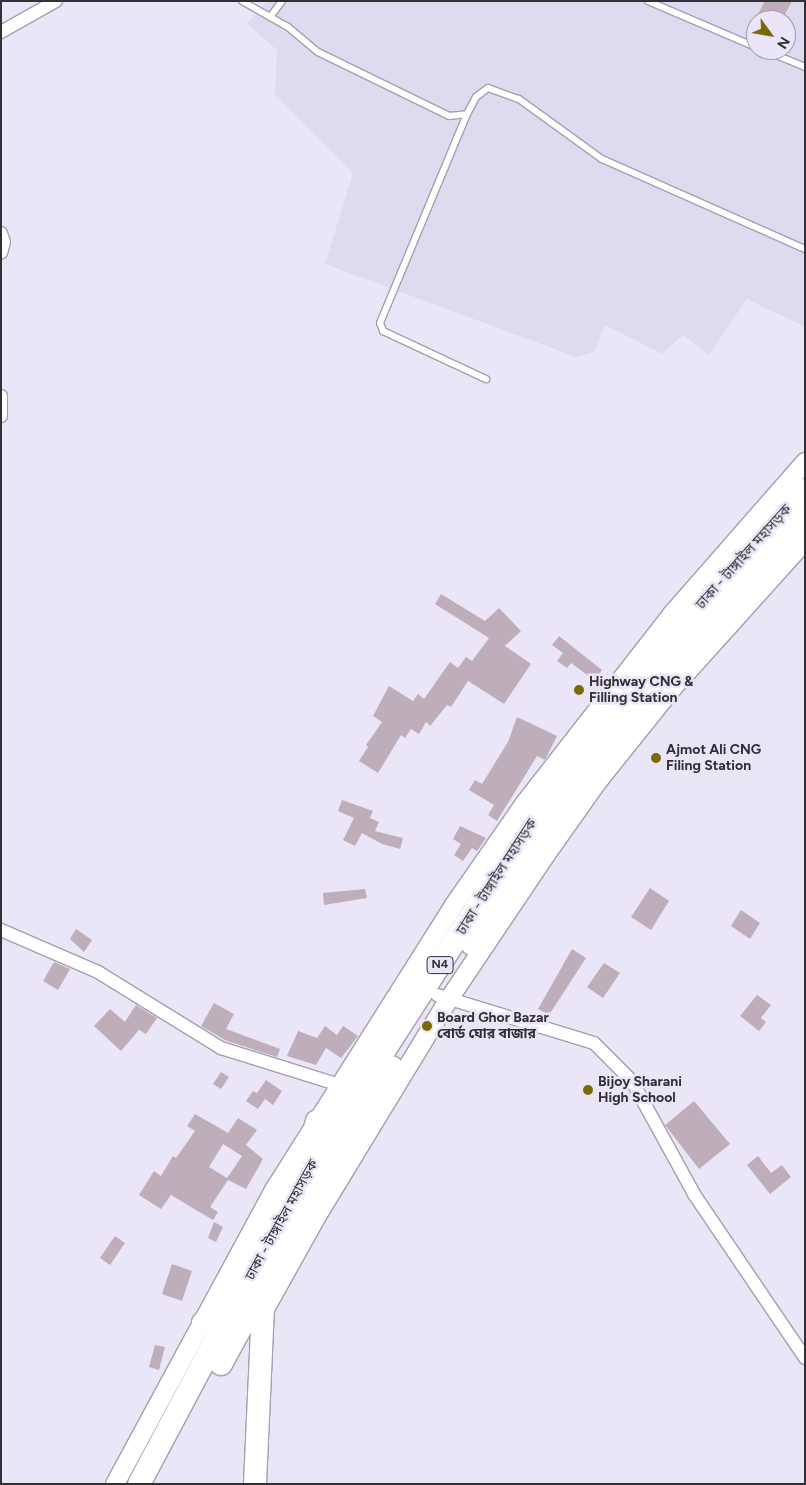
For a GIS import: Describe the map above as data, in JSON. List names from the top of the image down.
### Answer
{
  "streets": {
    "highway": ["ঢাকা - টাঙ্গাইল মহাসড়ক", "N4"]
  },
  "places": [
    "Highway CNG & Filling Station",
    "Ajmot Ali CNG Filing Station",
    "Board Ghor Bazar বোর্ড ঘোর বাজার",
    "Bijoy Sharani High School"
  ],
  "north": "bottom right"
}
